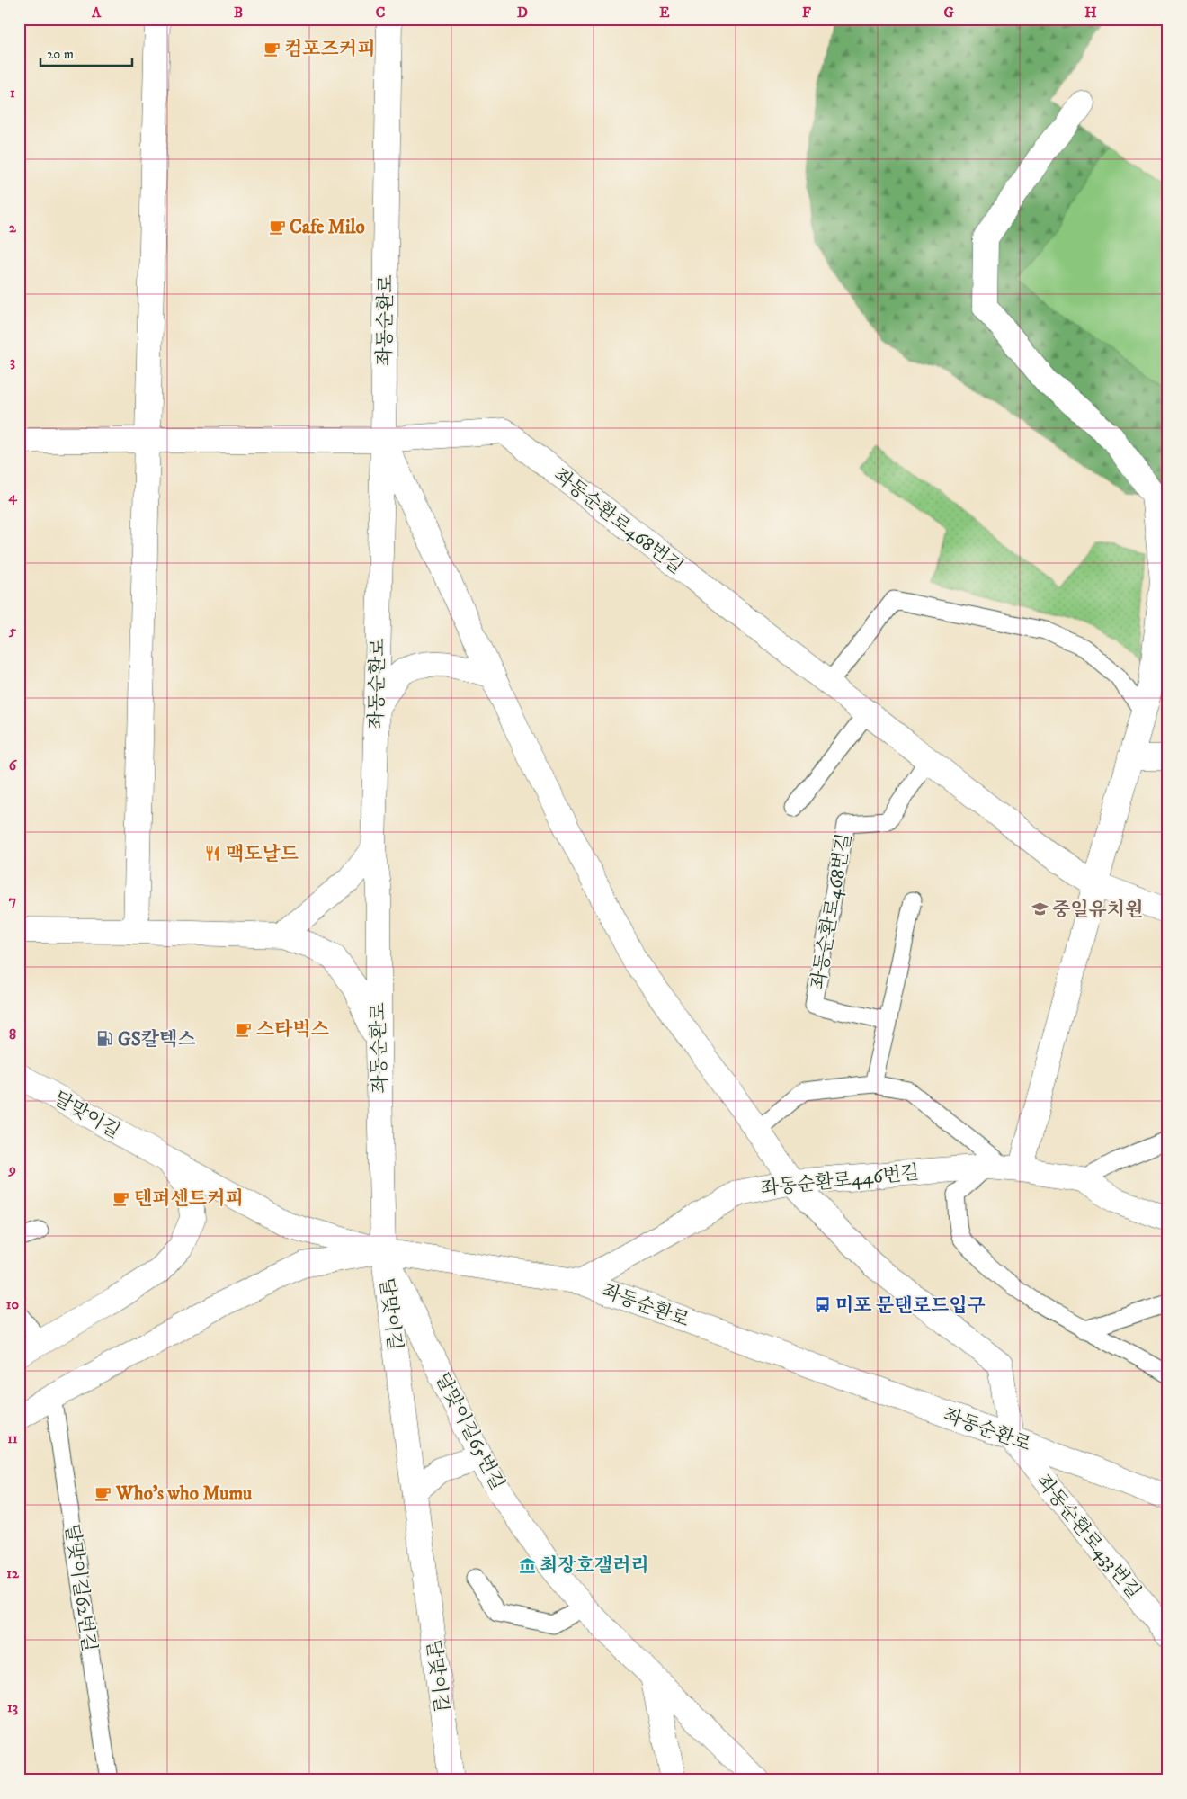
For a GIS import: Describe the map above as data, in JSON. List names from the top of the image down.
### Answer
{
  "streets": {
    "street": [
      "좌동순환로",
      "좌동순환로468번길",
      "달맞이길",
      "좌동순환로446번길",
      "달맞이길65번길",
      "좌동순환로433번길"
    ],
    "lane": ["달맞이길62번길"]
  },
  "crossings": [
    ["좌동순환로", "좌동순환로468번길"],
    ["좌동순환로", "달맞이길"],
    ["좌동순환로", "좌동순환로446번길"],
    ["좌동순환로", "달맞이길65번길"],
    ["좌동순환로", "좌동순환로433번길"],
    ["달맞이길", "달맞이길65번길"]
  ],
  "places": {
    "cafe": [
      "컴포즈커피",
      "Cafe Milo",
      "스타벅스",
      "텐퍼센트커피",
      "Who's who Mumu"
    ],
    "restaurant": ["맥도날드"],
    "school or university": ["중일유치원"],
    "fuel station": ["GS칼텍스"],
    "bus stop": ["미포 문탠로드입구"],
    "museum": ["최장호갤러리"]
  },
  "scale_bar": "20 m",
  "grid": {
    "columns": [
      "A",
      "B",
      "C",
      "D",
      "E",
      "F",
      "G",
      "H"
    ],
    "rows": [
      "1",
      "2",
      "3",
      "4",
      "5",
      "6",
      "7",
      "8",
      "9",
      "10",
      "11",
      "12",
      "13"
    ]
  }
}
